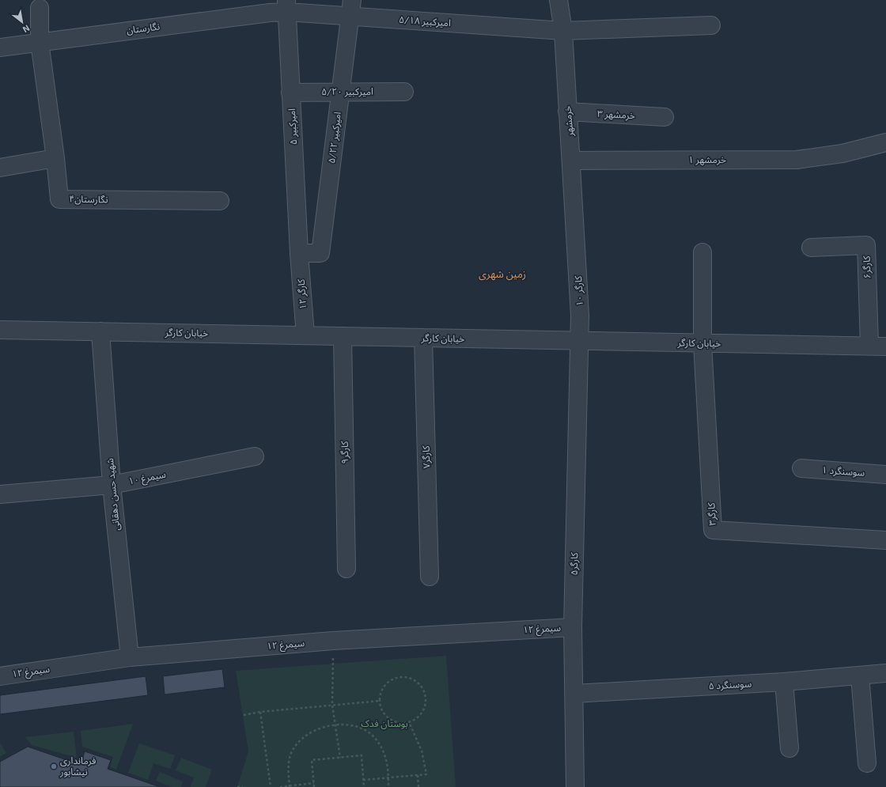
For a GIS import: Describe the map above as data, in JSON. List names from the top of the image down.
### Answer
{
  "streets": {
    "street": [
      "امیرکبیر ۵/۱۸",
      "نگارستان",
      "امیرکبیر ۵/۲۰",
      "خرمشهر ۳",
      "خرمشهر",
      "امیرکبیر ۵",
      "امیرکبیر ۵/۲۲",
      "خرمشهر ۱",
      "نگارستان۴",
      "کارگر۶",
      "کارگر ۱۰",
      "کارگر ۱۲",
      "خیابان کارگر",
      "کارگر۹",
      "کارگر۷",
      "سوسنگرد ۱",
      "سیمرغ ۱۰",
      "شهید حسن دهقانی",
      "کارگر۳",
      "کارگر۵",
      "سیمرغ ۱۲",
      "سوسنگرد ۵"
    ]
  },
  "crossings": [
    ["امیرکبیر ۵/۱۸", "نگارستان"],
    ["امیرکبیر ۵/۱۸", "خرمشهر"],
    ["امیرکبیر ۵/۱۸", "امیرکبیر ۵"],
    ["نگارستان", "امیرکبیر ۵"],
    ["نگارستان", "نگارستان۴"],
    ["امیرکبیر ۵/۲۰", "امیرکبیر ۵"],
    ["خرمشهر ۳", "خرمشهر"],
    ["خرمشهر", "خرمشهر ۱"],
    ["خرمشهر", "کارگر ۱۰"],
    ["امیرکبیر ۵", "امیرکبیر ۵/۲۲"],
    ["امیرکبیر ۵", "کارگر ۱۲"],
    ["امیرکبیر ۵/۲۲", "کارگر ۱۲"],
    ["کارگر۶", "خیابان کارگر"],
    ["کارگر ۱۰", "خیابان کارگر"],
    ["کارگر ۱۰", "کارگر۵"],
    ["کارگر ۱۲", "خیابان کارگر"],
    ["خیابان کارگر", "کارگر۹"],
    ["خیابان کارگر", "کارگر۷"],
    ["خیابان کارگر", "شهید حسن دهقانی"],
    ["خیابان کارگر", "کارگر۳"],
    ["خیابان کارگر", "کارگر۵"],
    ["سیمرغ ۱۰", "شهید حسن دهقانی"],
    ["شهید حسن دهقانی", "سیمرغ ۱۲"],
    ["کارگر۵", "سیمرغ ۱۲"],
    ["کارگر۵", "سوسنگرد ۵"]
  ],
  "districts": ["زمین شهری"],
  "parks": ["بوستان فدک"],
  "places": ["فرمانداری نیشابور"],
  "north": "bottom right"
}
